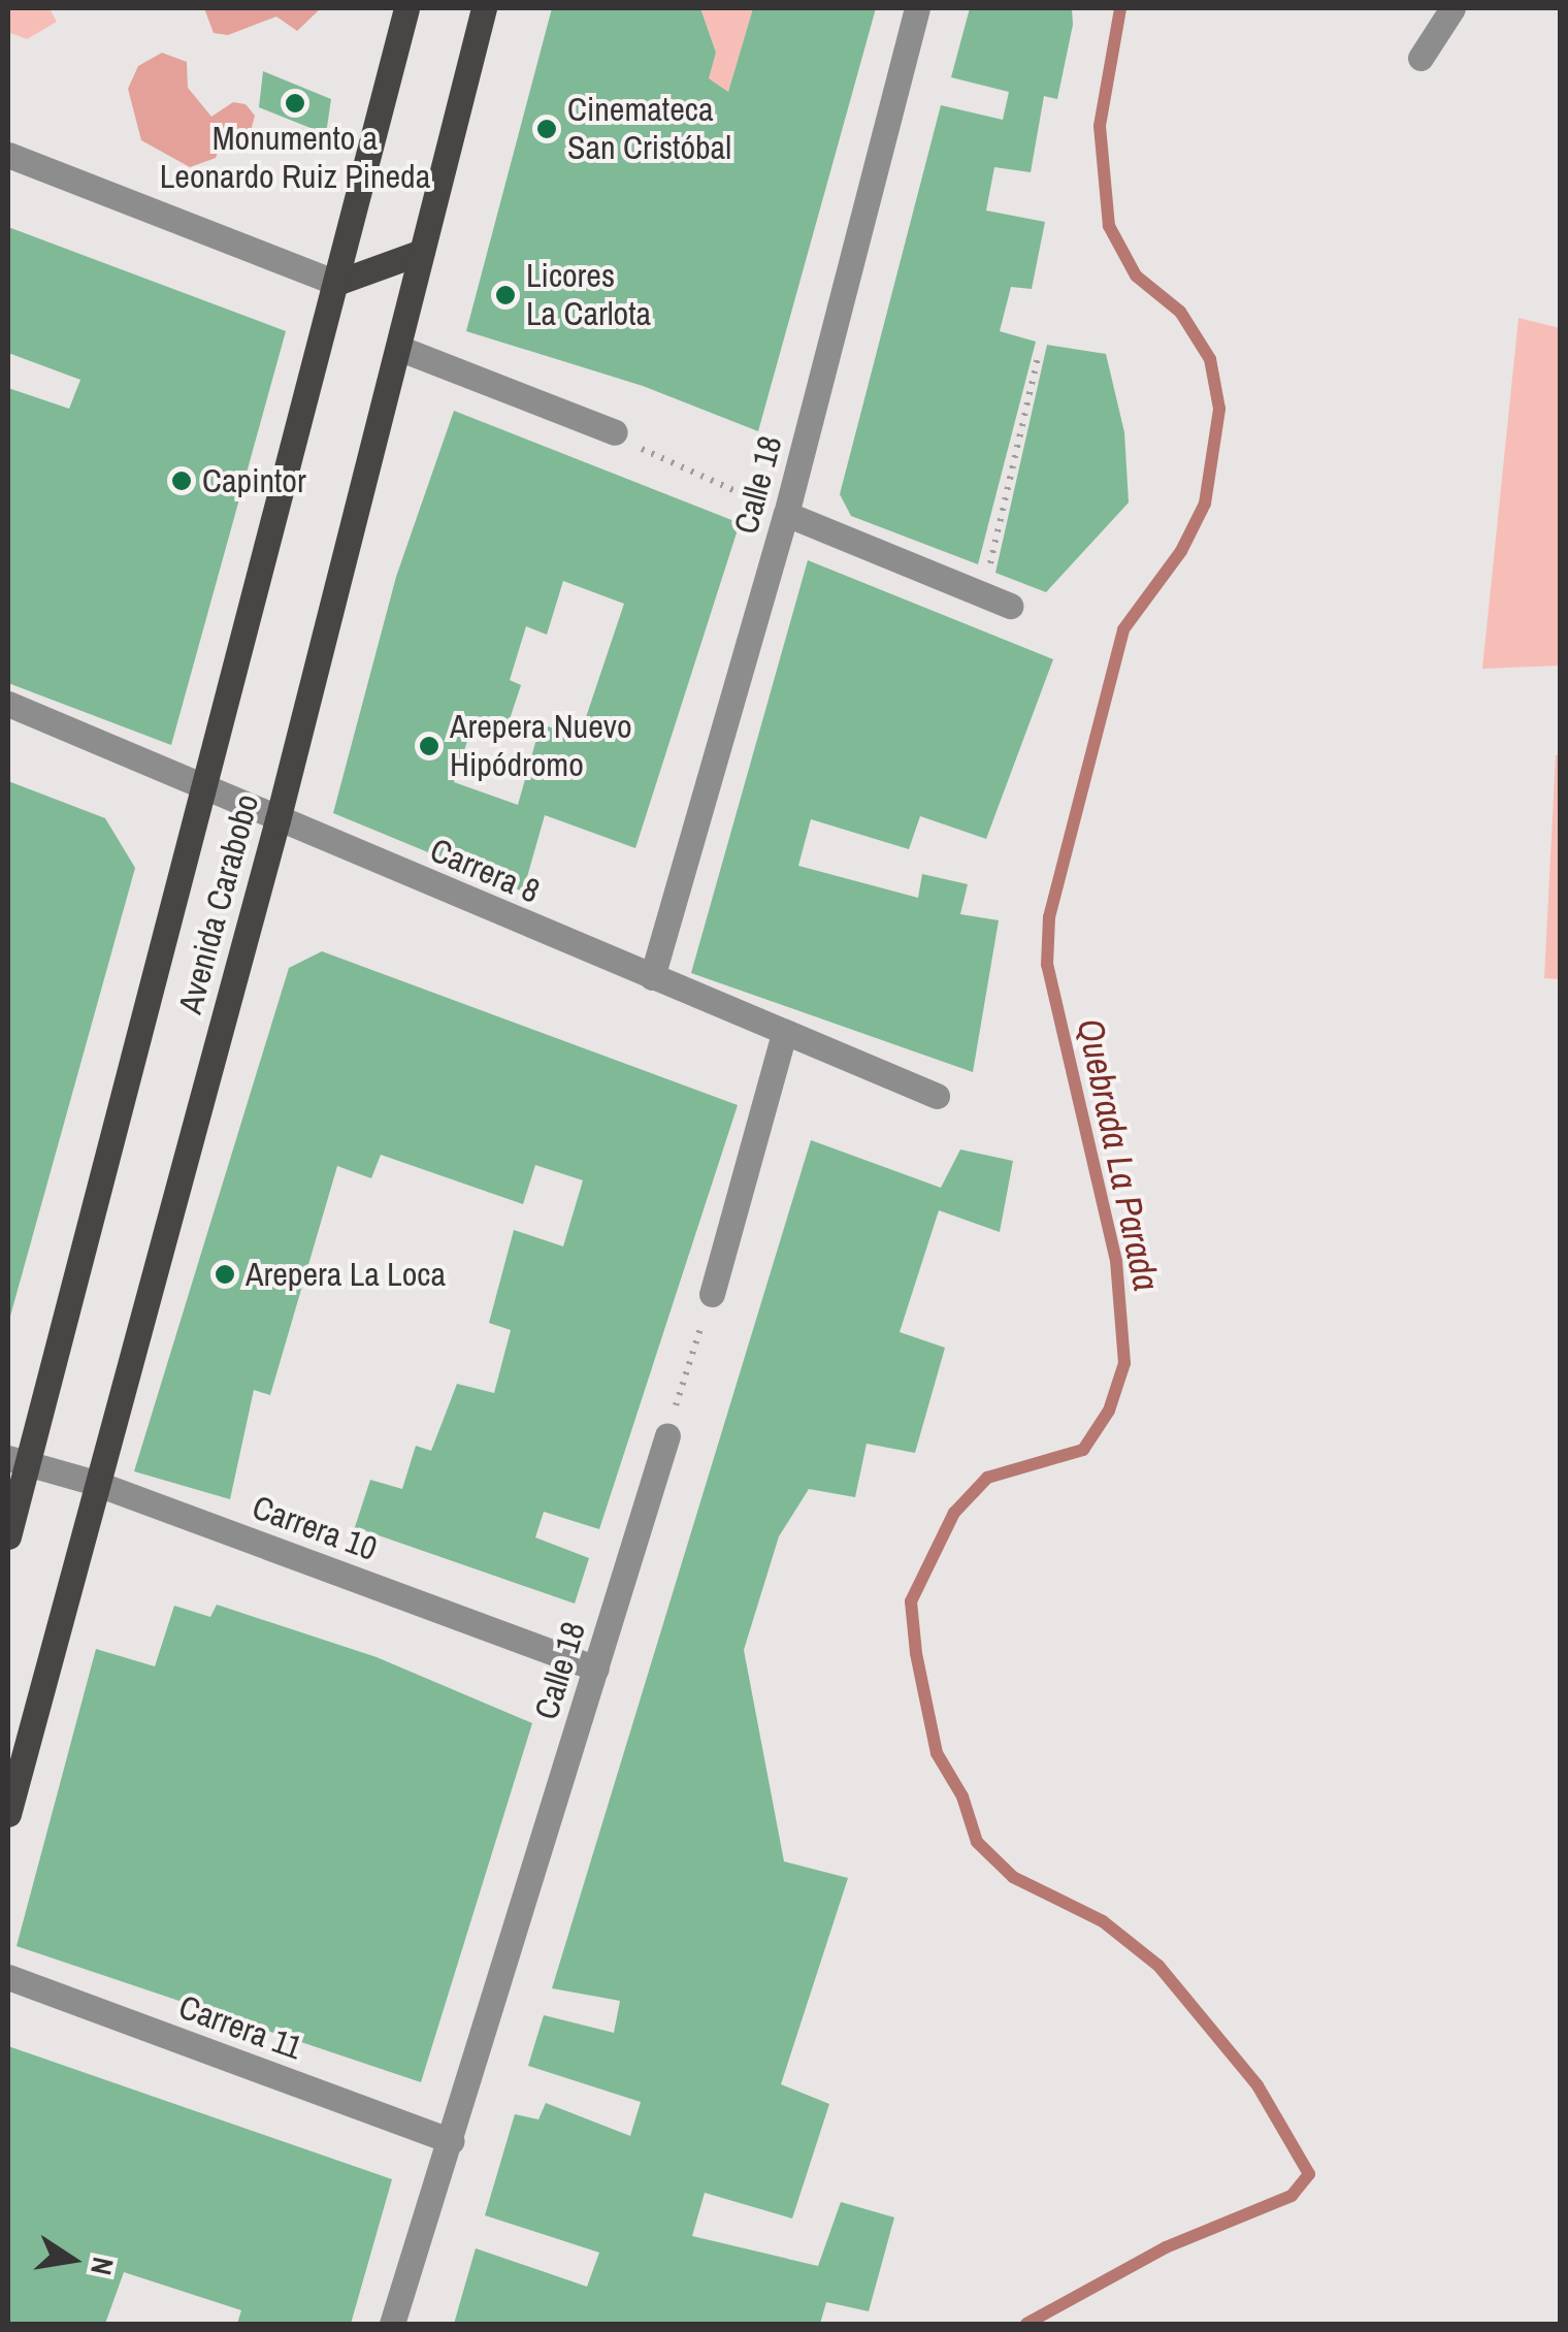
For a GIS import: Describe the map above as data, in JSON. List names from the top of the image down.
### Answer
{
  "streets": {
    "main road": ["Avenida Carabobo"],
    "street": [
      "Calle 18",
      "Carrera 8",
      "Carrera 10",
      "Carrera 11"
    ]
  },
  "crossings": [
    ["Calle 18", "Carrera 8"],
    ["Calle 18", "Carrera 10"],
    ["Calle 18", "Carrera 11"],
    ["Carrera 8", "Avenida Carabobo"],
    ["Avenida Carabobo", "Carrera 10"]
  ],
  "water": ["Quebrada La Parada"],
  "places": [
    "Monumento a Leonardo Ruiz Pineda",
    "Cinemateca San Cristóbal",
    "Licores La Carlota",
    "Capintor",
    "Arepera Nuevo Hipódromo",
    "Arepera La Loca"
  ],
  "north": "right"
}
